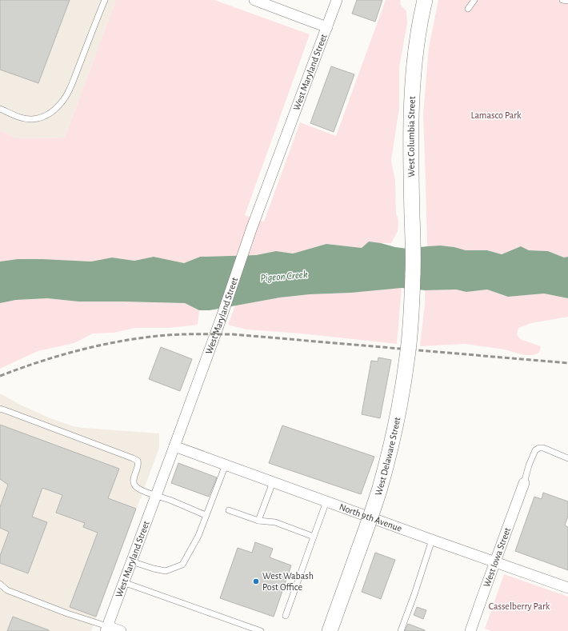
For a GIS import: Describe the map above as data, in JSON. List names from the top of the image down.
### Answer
{
  "streets": {
    "main road": ["West Columbia Street", "West Delaware Street"],
    "street": ["West Maryland Street", "North 9th Avenue", "West Iowa Street"]
  },
  "crossings": [
    ["West Maryland Street", "North 9th Avenue"],
    ["West Columbia Street", "West Delaware Street"],
    ["North 9th Avenue", "West Iowa Street"]
  ],
  "water": ["Pigeon Creek"],
  "parks": ["Lamasco Park", "Casselberry Park"],
  "places": ["West Wabash Post Office"]
}
